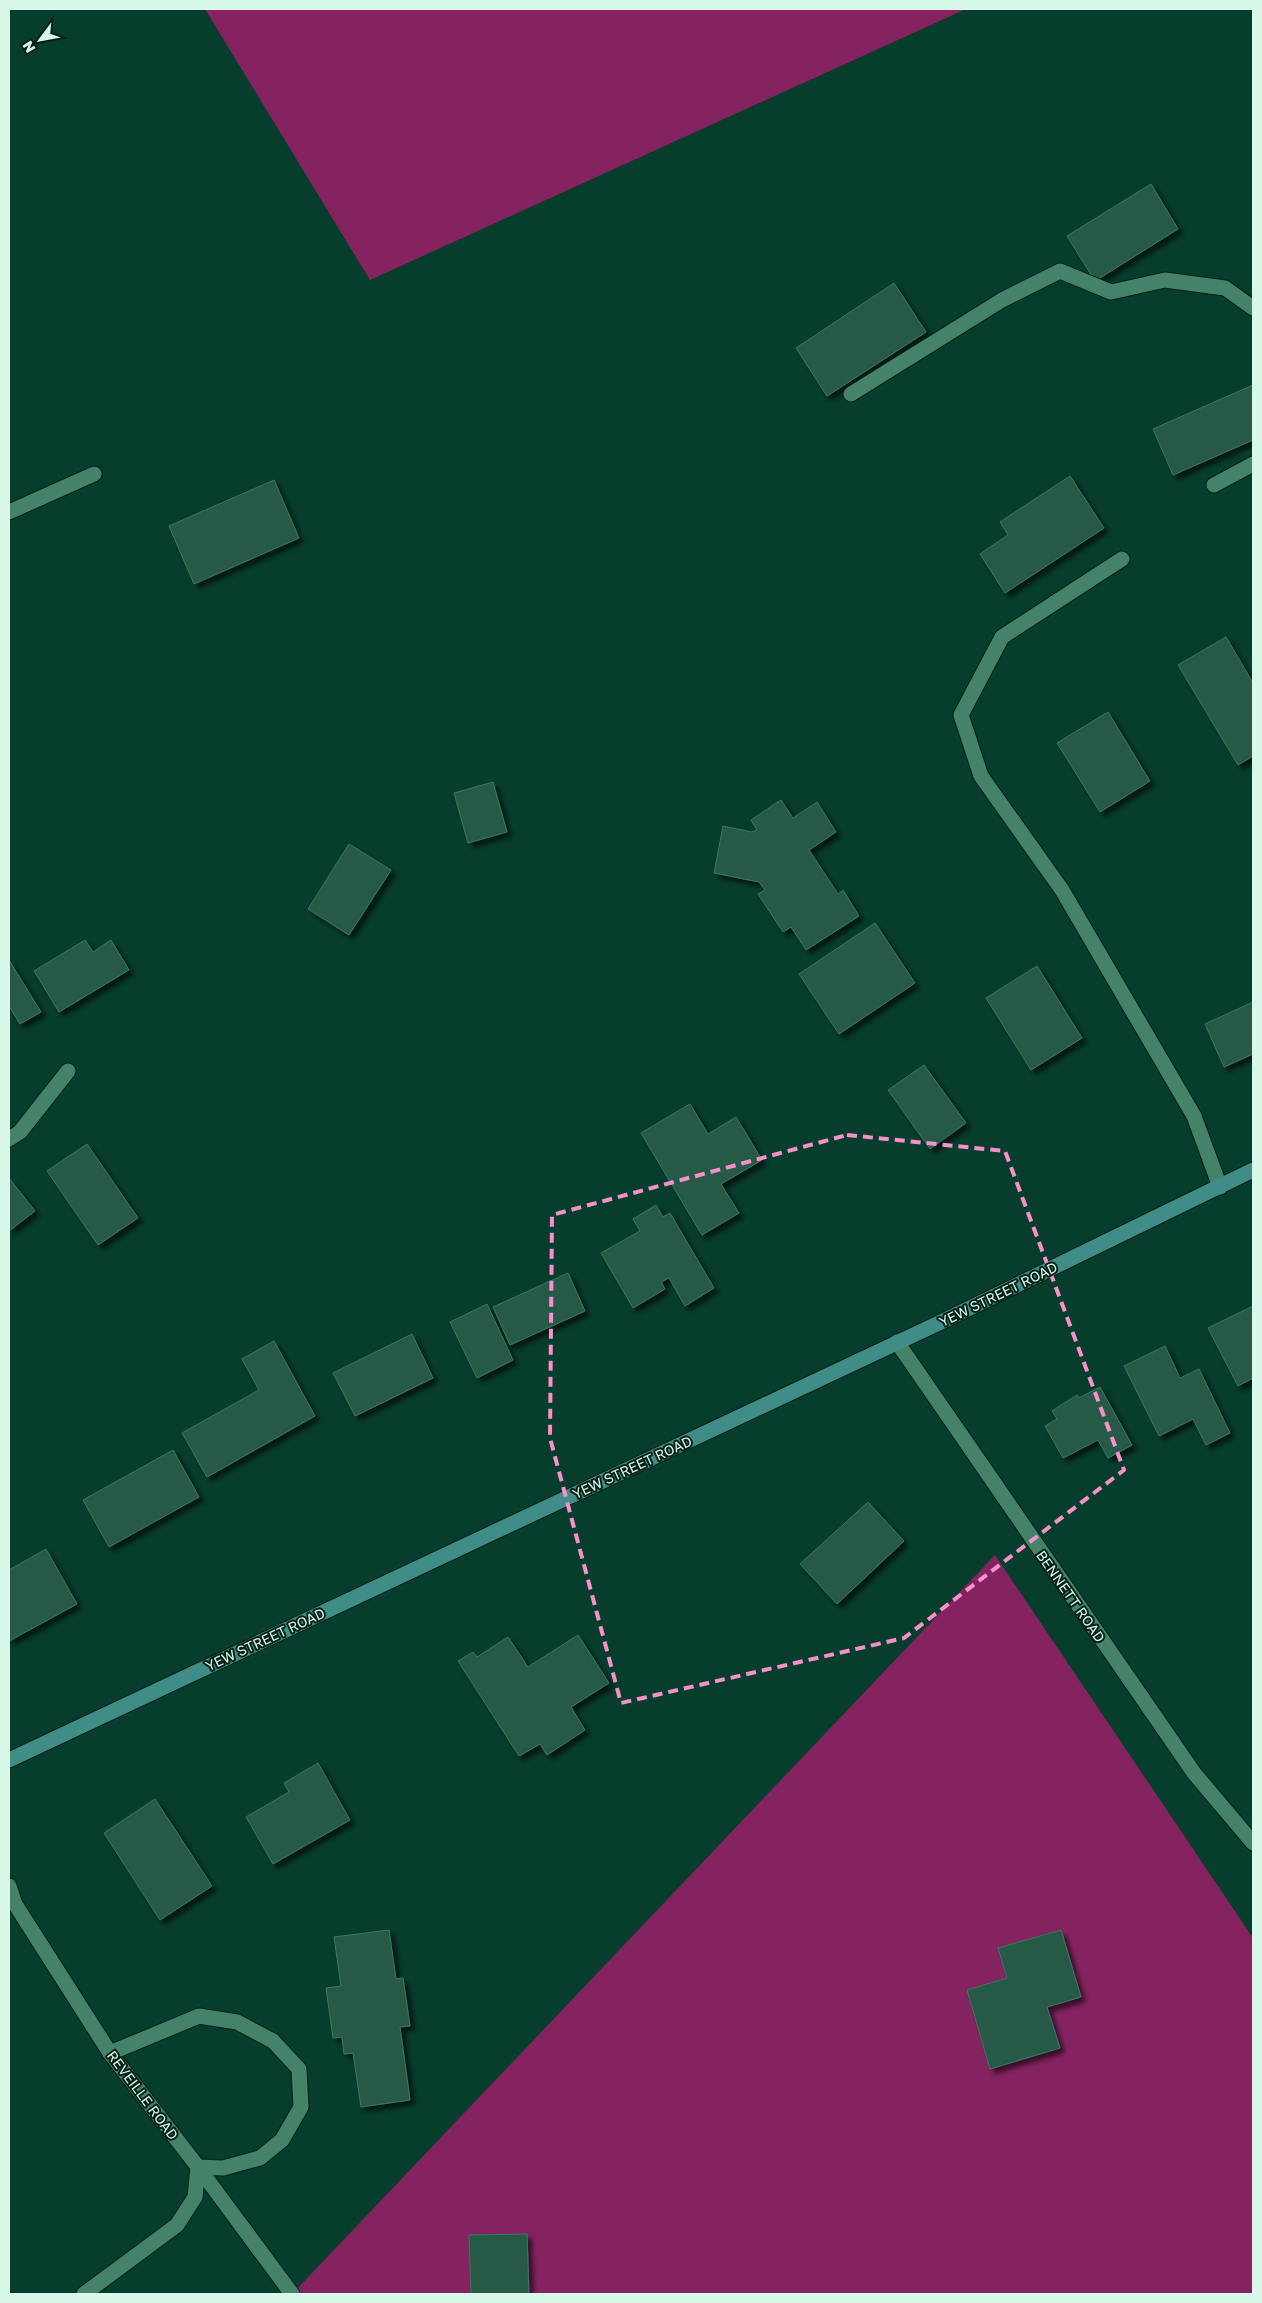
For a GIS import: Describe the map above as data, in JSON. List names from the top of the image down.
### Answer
{
  "streets": {
    "street": ["YEW STREET ROAD", "BENNETT ROAD", "REVEILLE ROAD"]
  },
  "crossings": [
    ["YEW STREET ROAD", "BENNETT ROAD"]
  ],
  "north": "bottom left"
}
